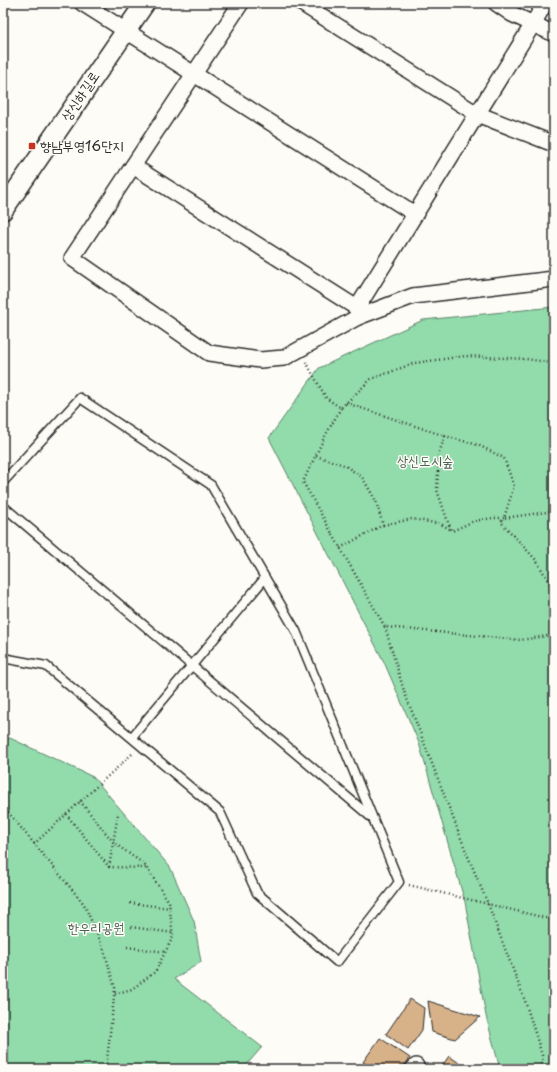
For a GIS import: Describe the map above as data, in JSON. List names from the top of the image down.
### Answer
{
  "streets": {
    "street": ["상신하길로"]
  },
  "parks": ["상신도시숲", "한우리공원"],
  "places": {
    "transit": ["향남부영16단지"]
  }
}
